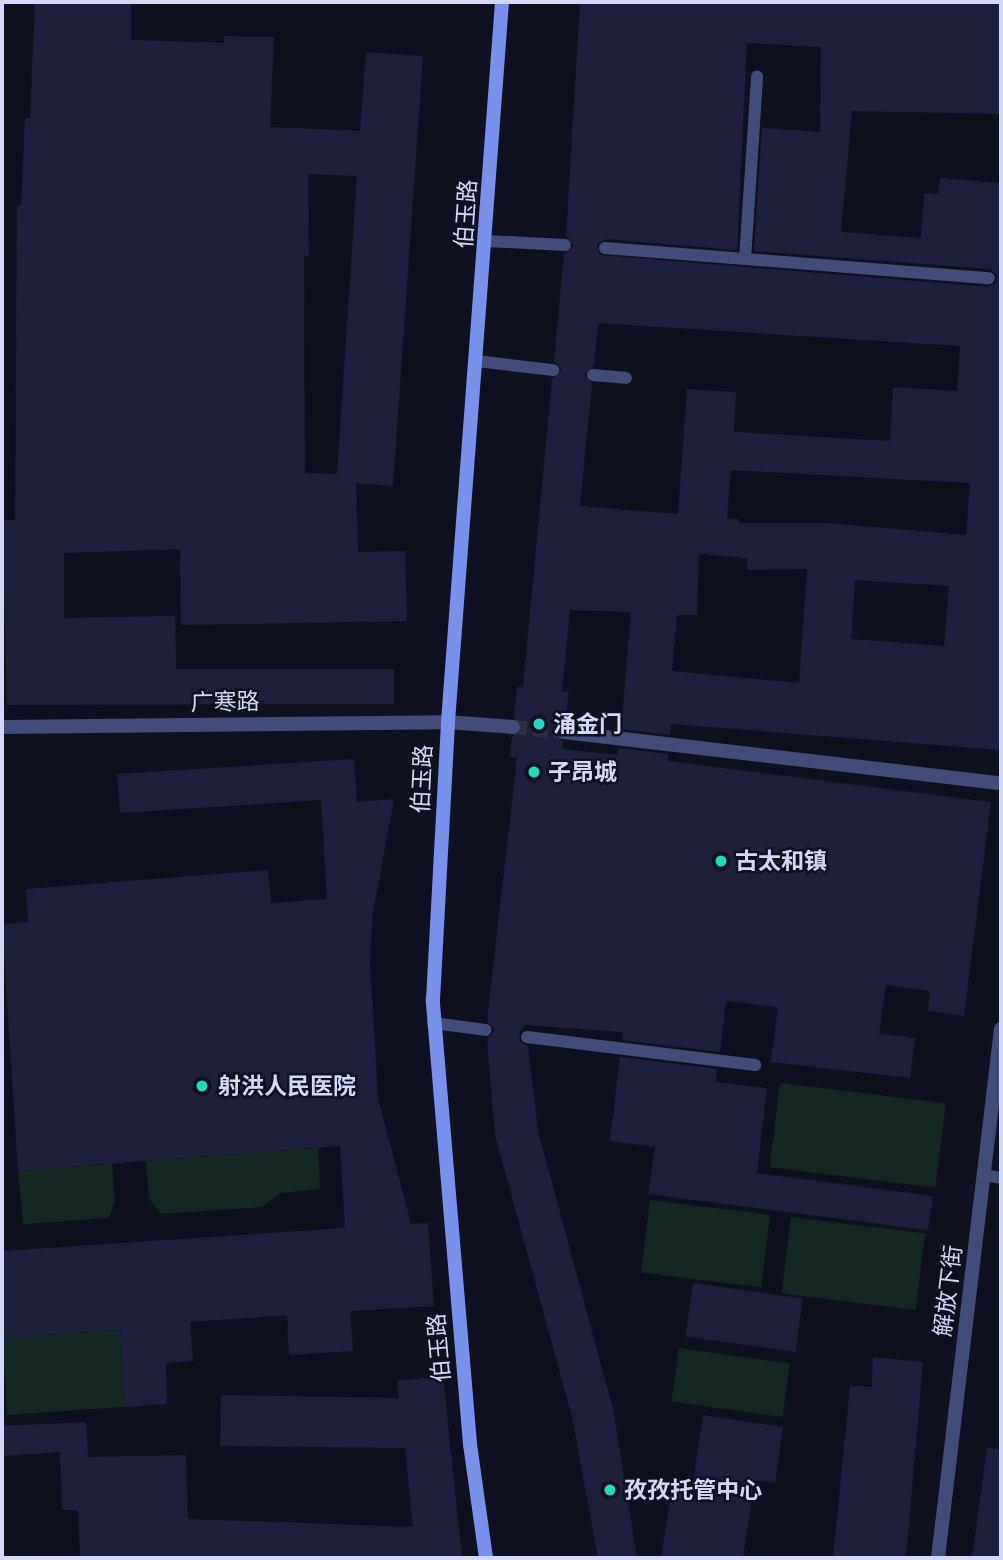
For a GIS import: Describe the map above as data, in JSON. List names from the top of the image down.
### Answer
{
  "streets": {
    "main road": ["伯玉路"],
    "street": ["广寒路", "解放下街"]
  },
  "crossings": [
    ["伯玉路", "广寒路"]
  ],
  "places": [
    "涌金门",
    "子昂城",
    "古太和镇",
    "射洪人民医院",
    "孜孜托管中心"
  ]
}
